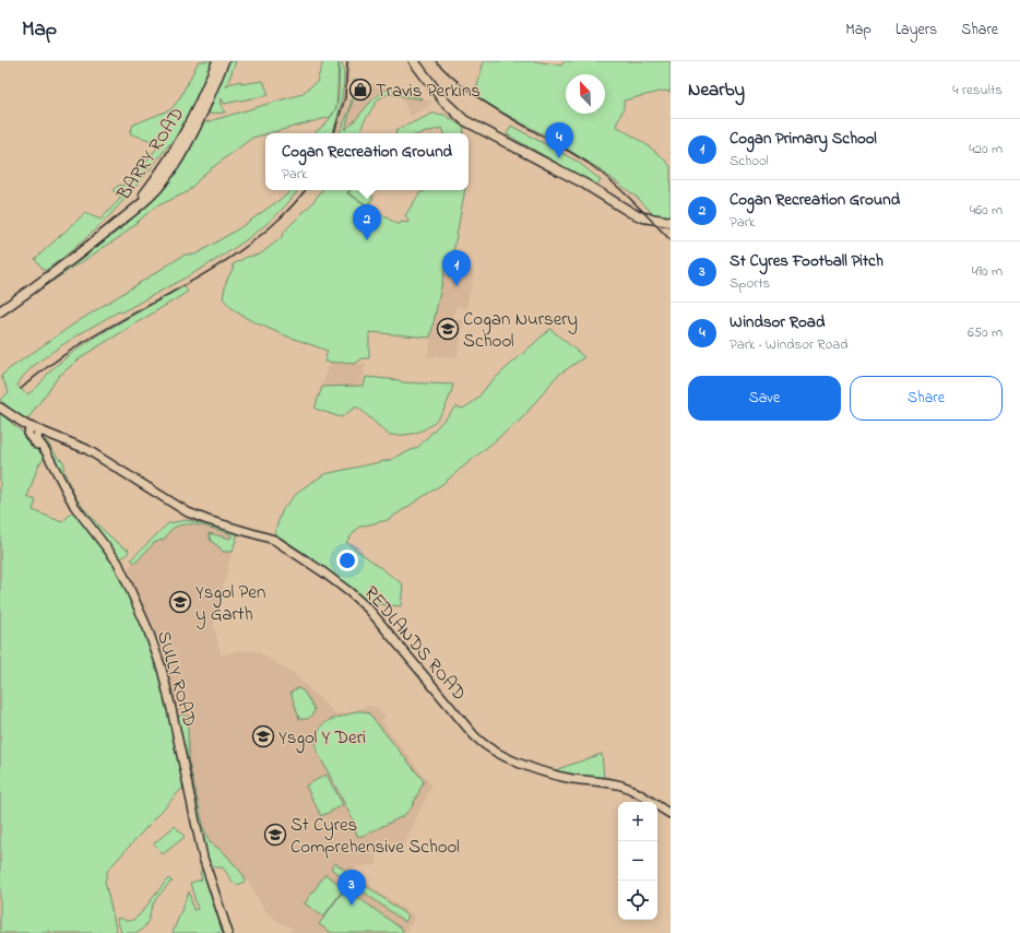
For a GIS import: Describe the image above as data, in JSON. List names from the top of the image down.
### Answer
{
  "streets": {
    "main road": ["BARRY ROAD", "REDLANDS ROAD", "SULLY ROAD"]
  },
  "crossings": [
    ["REDLANDS ROAD", "SULLY ROAD"]
  ],
  "places": {
    "shop": ["Travis Perkins"],
    "school or university": [
      "Cogan Nursery School",
      "Ysgol Pen y Garth",
      "Ysgol Y Deri",
      "St Cyres Comprehensive School"
    ]
  },
  "north": "top left",
  "page": {
    "header": "Map",
    "nav": ["Map", "Layers", "Share"],
    "heading": ["Nearby", "4 results"],
    "list": [
      {
        "mark": "1",
        "name": "Cogan Primary School",
        "note": "School",
        "value": "420 m"
      },
      {
        "mark": "2",
        "name": "Cogan Recreation Ground",
        "note": "Park",
        "value": "460 m"
      },
      {
        "mark": "3",
        "name": "St Cyres Football Pitch",
        "note": "Sports",
        "value": "490 m"
      },
      {
        "mark": "4",
        "name": "Windsor Road",
        "note": "Park · Windsor Road",
        "value": "650 m"
      }
    ],
    "pins": [
      "4",
      "2",
      "1",
      "3"
    ],
    "popup": ["Cogan Recreation Ground", "Park"],
    "buttons": ["Save", "Share"],
    "map_buttons": ["+", "−"]
  }
}
